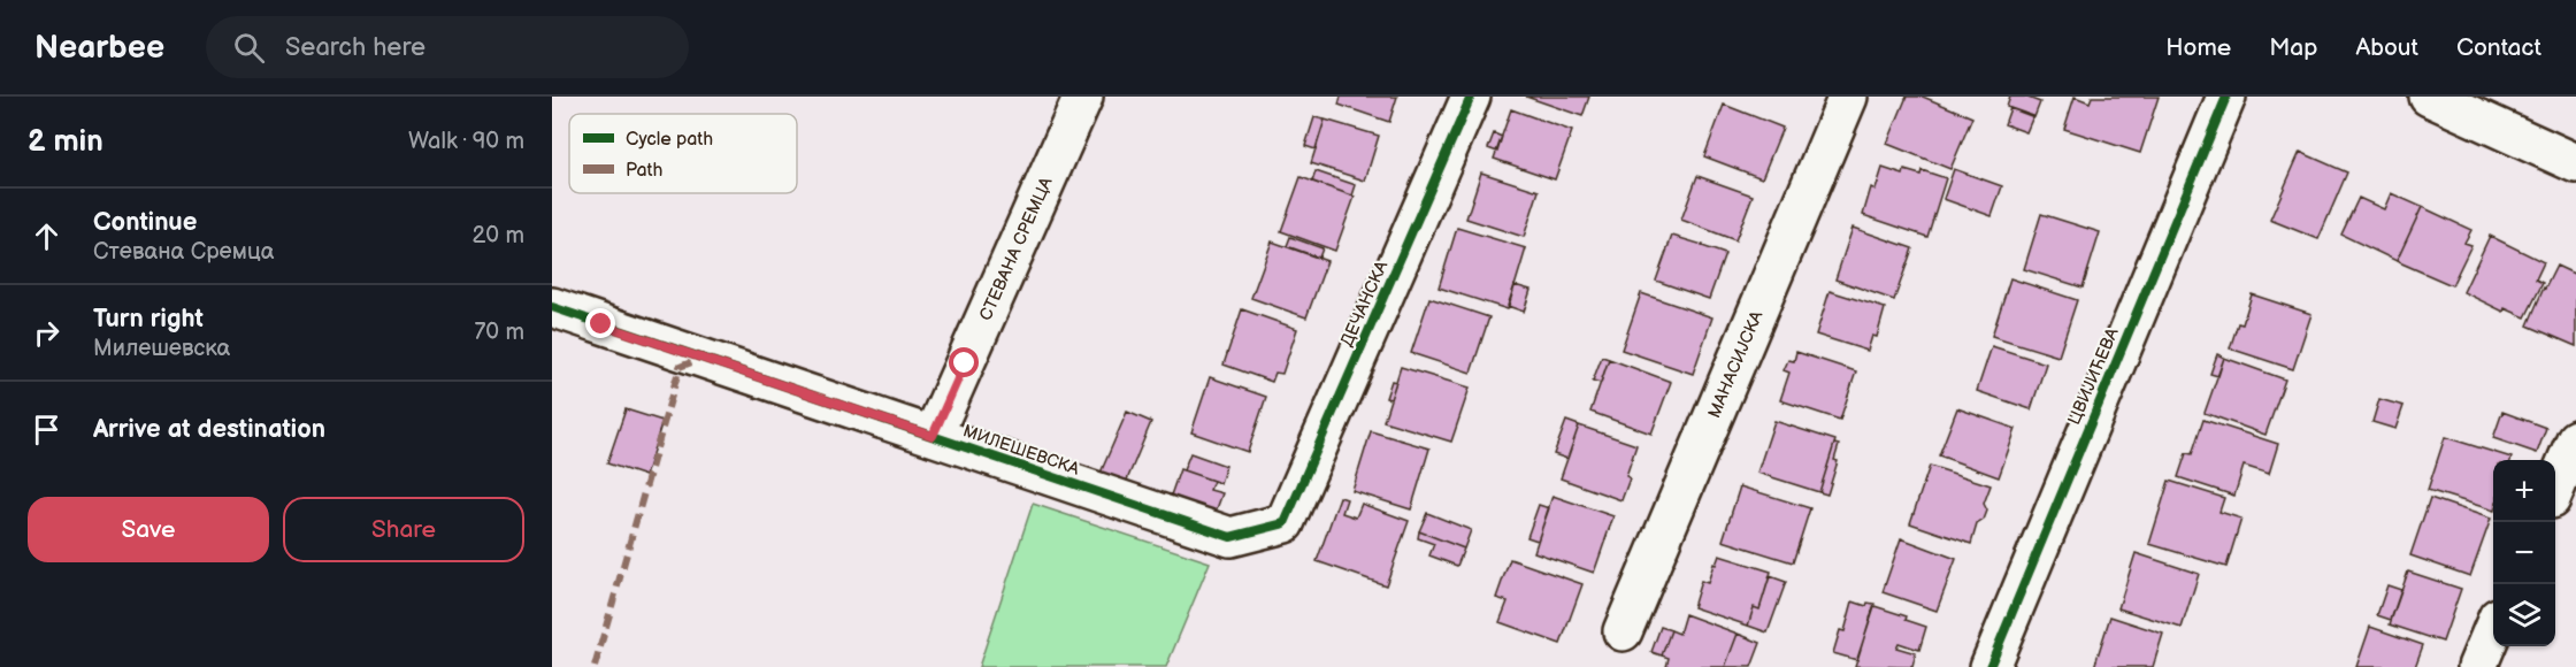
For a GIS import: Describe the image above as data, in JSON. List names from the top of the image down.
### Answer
{
  "streets": {
    "street": [
      "СТЕВАНА СРЕМЦА",
      "ДЕЧАНСКА",
      "МАНАСИЈСКА",
      "ЦВИЈИЋЕВА",
      "МИЛЕШЕВСКА"
    ]
  },
  "crossings": [
    ["СТЕВАНА СРЕМЦА", "МИЛЕШЕВСКА"],
    ["ДЕЧАНСКА", "МИЛЕШЕВСКА"]
  ],
  "legend": ["Cycle path", "Path"],
  "page": {
    "header": "Nearbee",
    "search": "Search here",
    "nav": [
      "Home",
      "Map",
      "About",
      "Contact"
    ],
    "heading": ["2 min", "Walk · 90 m"],
    "list": [
      ["Continue", "Стевана Сремца", "20 m"],
      ["Turn right", "Милешевска", "70 m"],
      "Arrive at destination"
    ],
    "map_buttons": ["+", "−"],
    "buttons": ["Save", "Share"]
  }
}
